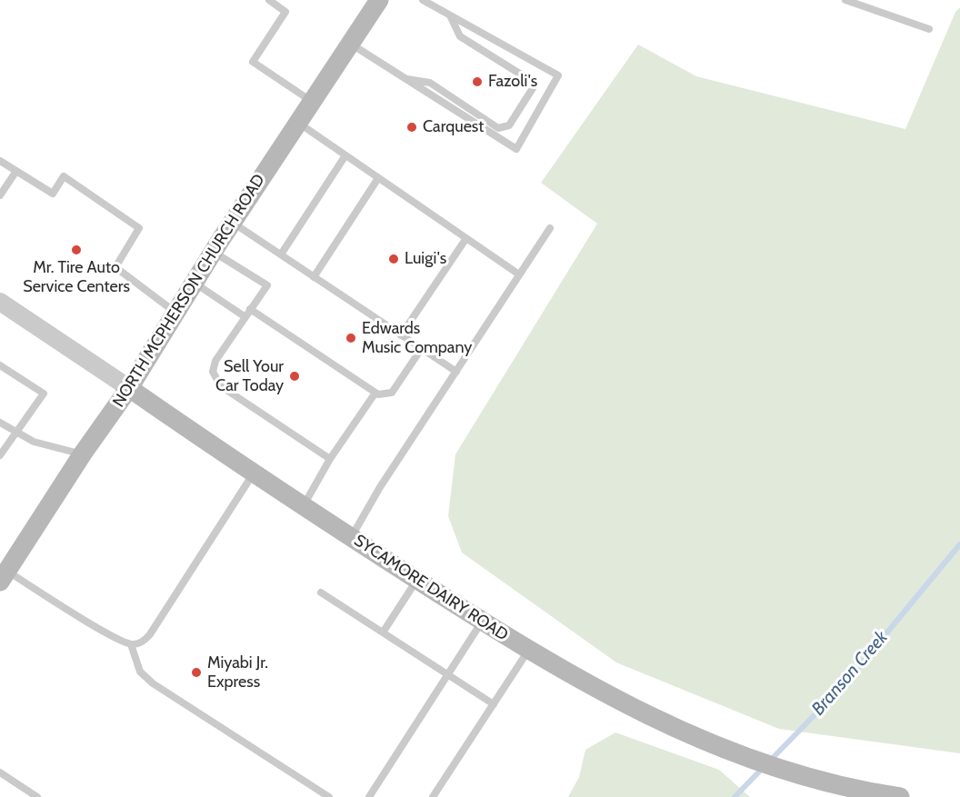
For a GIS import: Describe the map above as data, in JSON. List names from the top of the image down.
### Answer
{
  "streets": {
    "main road": ["NORTH MCPHERSON CHURCH ROAD", "SYCAMORE DAIRY ROAD"]
  },
  "crossings": [
    ["NORTH MCPHERSON CHURCH ROAD", "SYCAMORE DAIRY ROAD"]
  ],
  "water": ["Branson Creek"],
  "places": [
    "Fazoli's",
    "Carquest",
    "Mr. Tire Auto Service Centers",
    "Luigi's",
    "Edwards Music Company",
    "Sell Your Car Today",
    "Miyabi Jr. Express"
  ]
}
